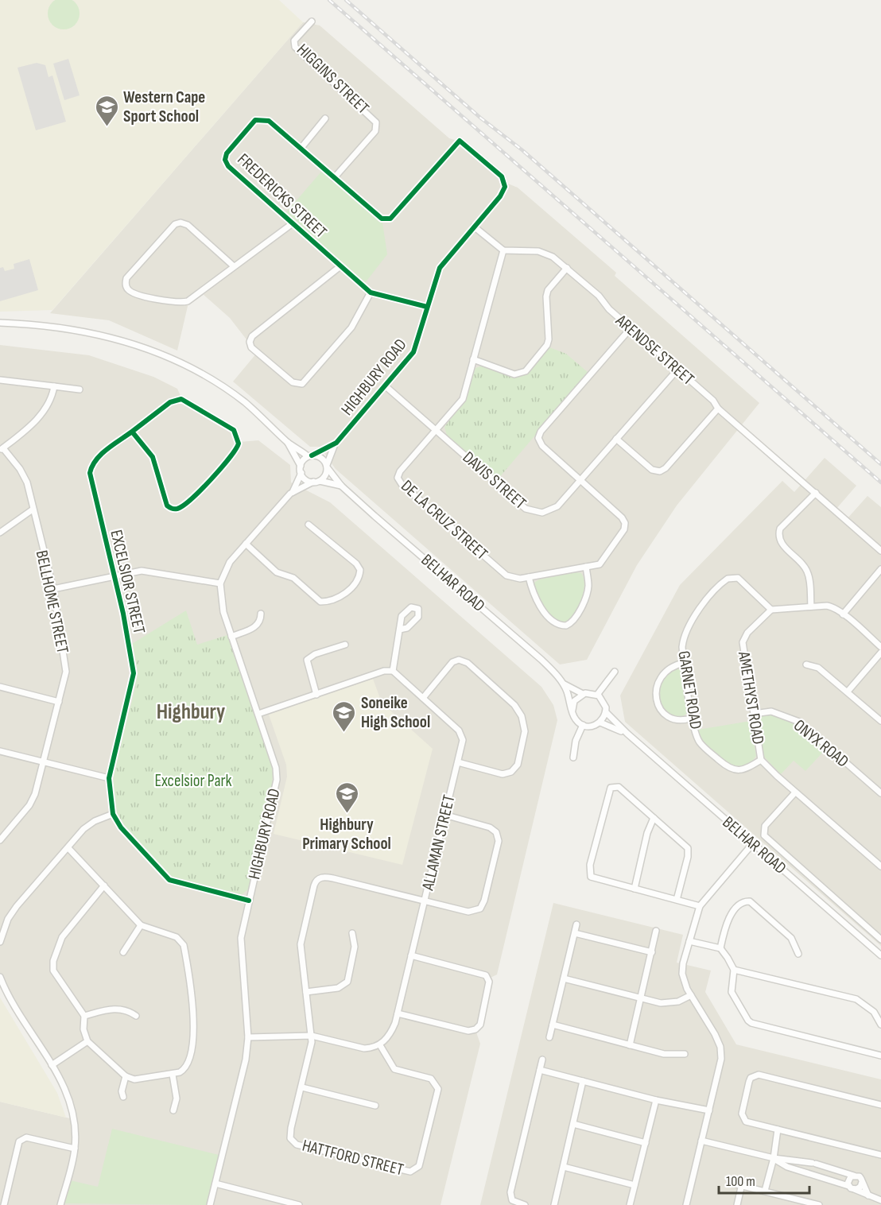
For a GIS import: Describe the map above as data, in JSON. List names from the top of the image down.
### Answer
{
  "streets": {
    "street": [
      "HIGGINS STREET",
      "FREDERICKS STREET",
      "ARENDSE STREET",
      "HIGHBURY ROAD",
      "DAVIS STREET",
      "DE LA CRUZ STREET",
      "EXCELSIOR STREET",
      "BELHAR ROAD",
      "BELLHOME STREET",
      "GARNET ROAD",
      "AMETHYST ROAD",
      "ONYX ROAD",
      "ALLAMAN STREET",
      "HATTFORD STREET"
    ]
  },
  "crossings": [
    ["HIGGINS STREET", "FREDERICKS STREET"],
    ["HIGGINS STREET", "HIGHBURY ROAD"],
    ["FREDERICKS STREET", "HIGHBURY ROAD"],
    ["ARENDSE STREET", "DAVIS STREET"],
    ["ARENDSE STREET", "DE LA CRUZ STREET"],
    ["HIGHBURY ROAD", "DAVIS STREET"],
    ["HIGHBURY ROAD", "EXCELSIOR STREET"],
    ["HIGHBURY ROAD", "BELHAR ROAD"],
    ["DAVIS STREET", "DE LA CRUZ STREET"],
    ["GARNET ROAD", "AMETHYST ROAD"],
    ["AMETHYST ROAD", "ONYX ROAD"],
    ["ALLAMAN STREET", "HATTFORD STREET"]
  ],
  "districts": ["Highbury"],
  "parks": ["Excelsior Park"],
  "places": {
    "school or university": ["Western Cape Sport School", "Soneike High School", "Highbury Primary School"]
  },
  "scale_bar": "100 m"
}
